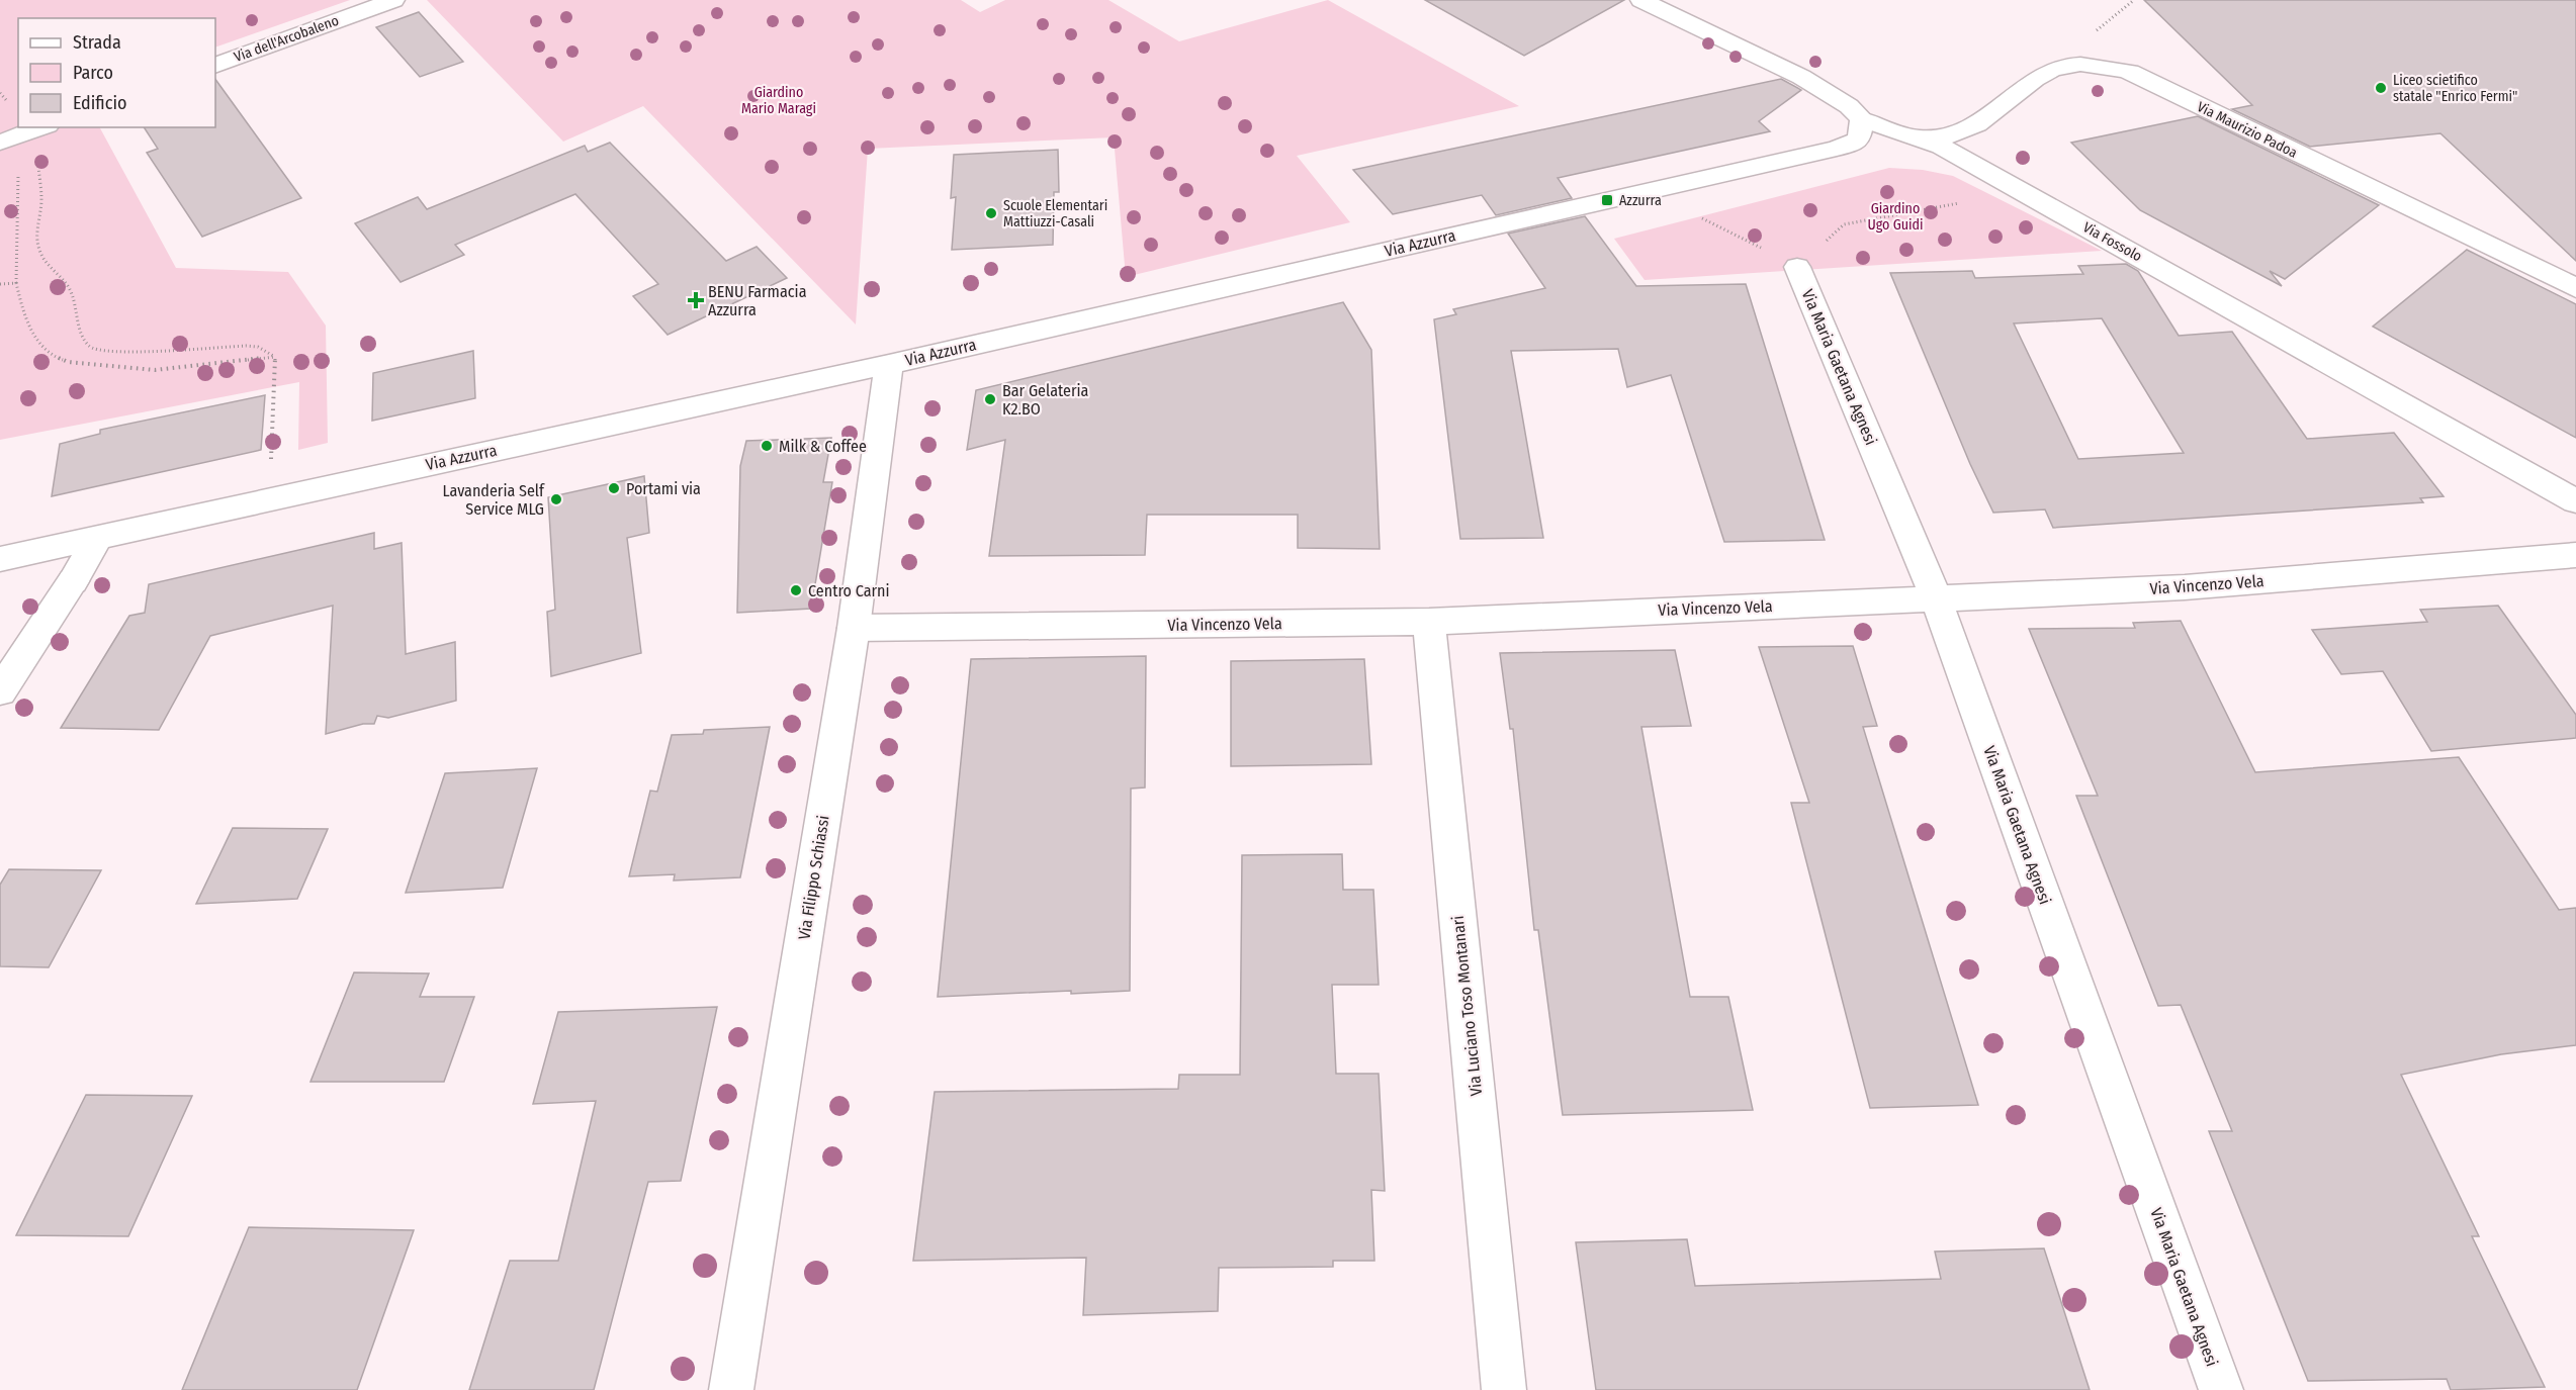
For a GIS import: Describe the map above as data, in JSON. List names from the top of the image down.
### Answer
{
  "streets": {
    "street": [
      "Via dell'Arcobaleno",
      "Via Maurizio Padoa",
      "Via Fossolo",
      "Via Azzurra",
      "Via Maria Gaetana Agnesi",
      "Via Vincenzo Vela",
      "Via Filippo Schiassi",
      "Via Luciano Toso Montanari"
    ]
  },
  "crossings": [
    ["Via Maurizio Padoa", "Via Fossolo"],
    ["Via Fossolo", "Via Azzurra"],
    ["Via Azzurra", "Via Filippo Schiassi"],
    ["Via Maria Gaetana Agnesi", "Via Vincenzo Vela"],
    ["Via Vincenzo Vela", "Via Filippo Schiassi"],
    ["Via Vincenzo Vela", "Via Luciano Toso Montanari"]
  ],
  "parks": ["Giardino Mario Maragi", "Giardino Ugo Guidi"],
  "places": {
    "other": [
      "Liceo scietifico statale \"Enrico Fermi\"",
      "Scuole Elementari Mattiuzzi-Casali",
      "Bar Gelateria K2.BO",
      "Milk & Coffee",
      "Portami via",
      "Lavanderia Self Service MLG",
      "Centro Carni"
    ],
    "transit": ["Azzurra"],
    "health": ["BENU Farmacia Azzurra"]
  },
  "legend": ["Strada", "Parco", "Edificio"]
}
